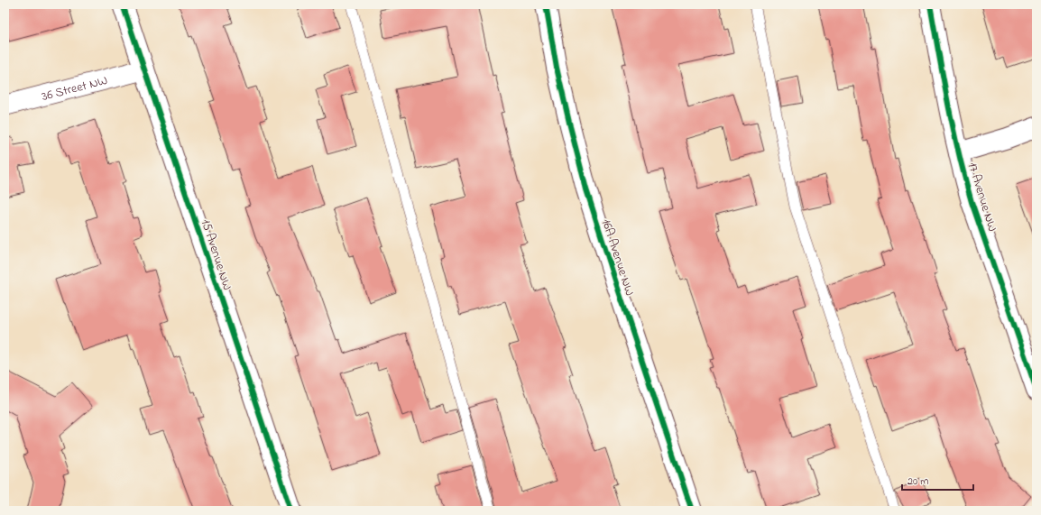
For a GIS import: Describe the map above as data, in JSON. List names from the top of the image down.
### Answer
{
  "streets": {
    "street": [
      "36 Street NW",
      "17 Avenue NW",
      "15 Avenue NW",
      "16A Avenue NW"
    ]
  },
  "crossings": [
    ["36 Street NW", "15 Avenue NW"]
  ],
  "scale_bar": "20 m"
}
